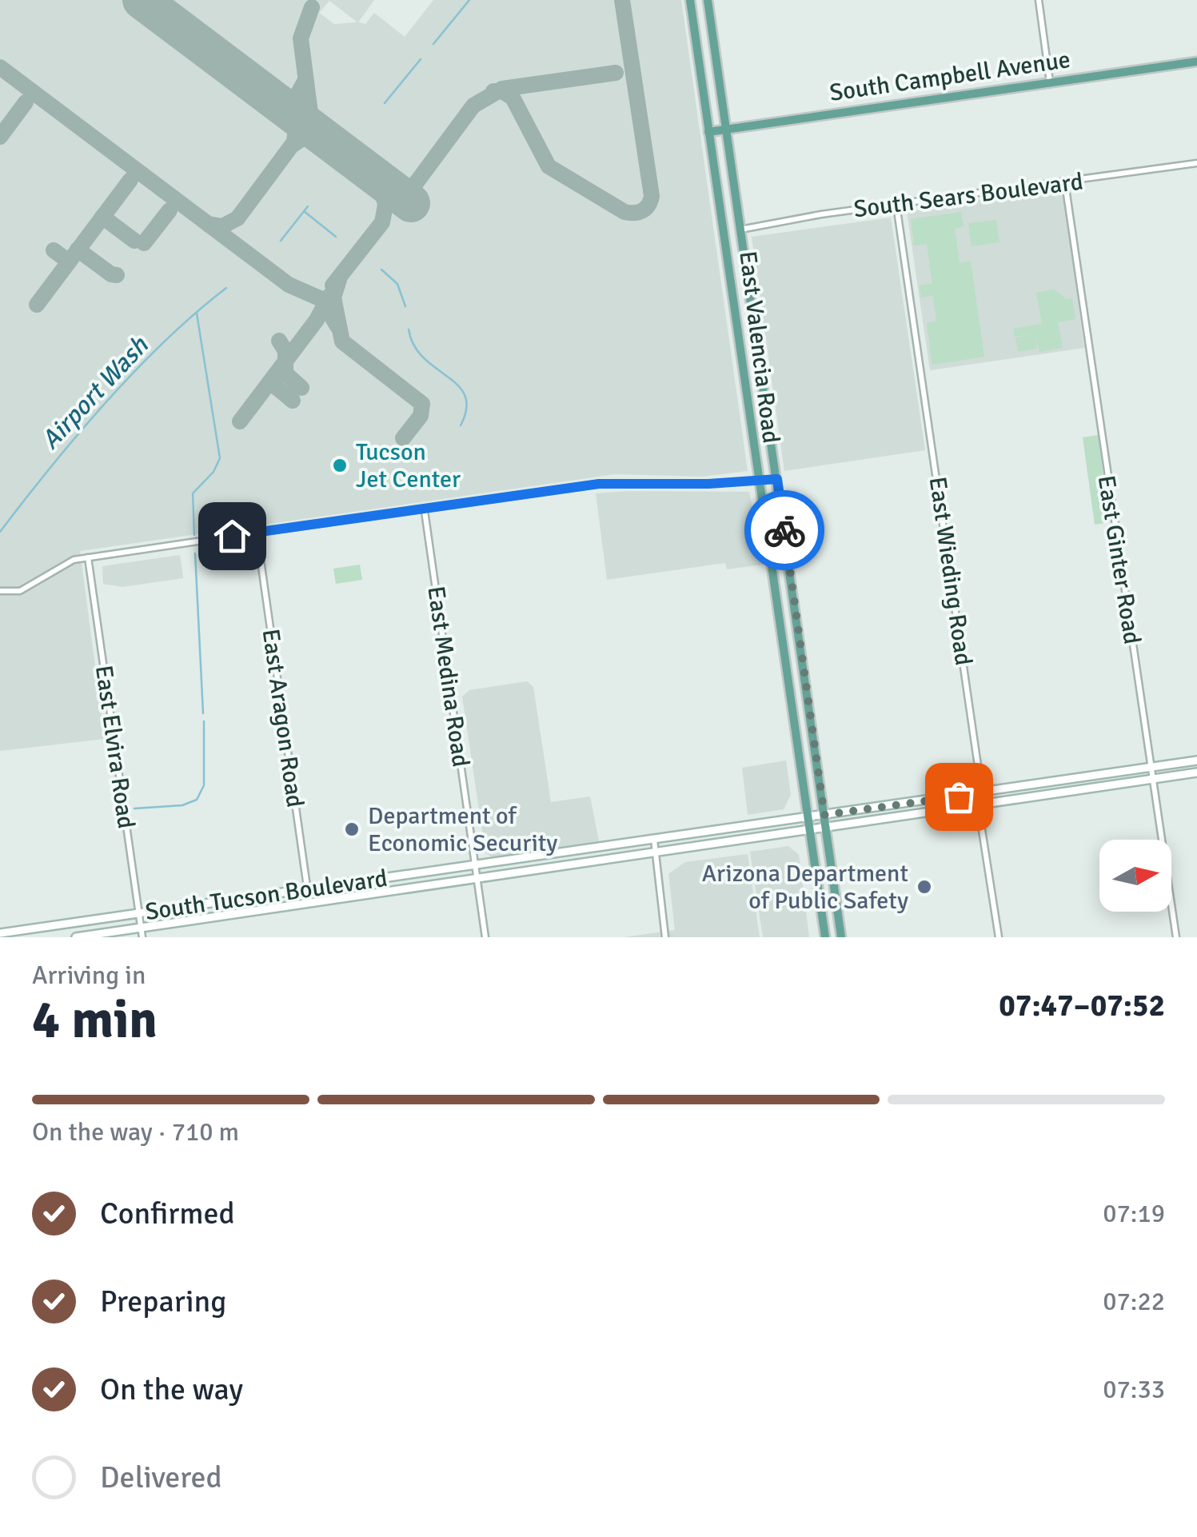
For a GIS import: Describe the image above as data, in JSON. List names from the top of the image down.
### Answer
{
  "streets": {
    "main road": ["South Campbell Avenue", "East Valencia Road", "South Tucson Boulevard"],
    "street": [
      "South Sears Boulevard",
      "East Ginter Road",
      "East Wieding Road",
      "East Medina Road",
      "East Aragon Road",
      "East Elvira Road"
    ]
  },
  "crossings": [
    ["South Campbell Avenue", "East Valencia Road"],
    ["South Sears Boulevard", "East Valencia Road"],
    ["South Sears Boulevard", "East Ginter Road"],
    ["South Sears Boulevard", "East Wieding Road"],
    ["East Valencia Road", "South Tucson Boulevard"],
    ["East Ginter Road", "South Tucson Boulevard"],
    ["East Wieding Road", "South Tucson Boulevard"],
    ["East Medina Road", "South Tucson Boulevard"],
    ["East Aragon Road", "South Tucson Boulevard"],
    ["East Elvira Road", "South Tucson Boulevard"]
  ],
  "water": ["Airport Wash"],
  "places": ["Tucson Jet Center", "Department of Economic Security", "Arizona Department of Public Safety"],
  "north": "right",
  "page": {
    "heading": ["4 min", "Arriving in", "07:47–07:52"],
    "bar": "On the way · 710 m",
    "list": [
      ["Confirmed", "07:19"],
      ["Preparing", "07:22"],
      ["On the way", "07:33"],
      "Delivered"
    ]
  }
}
